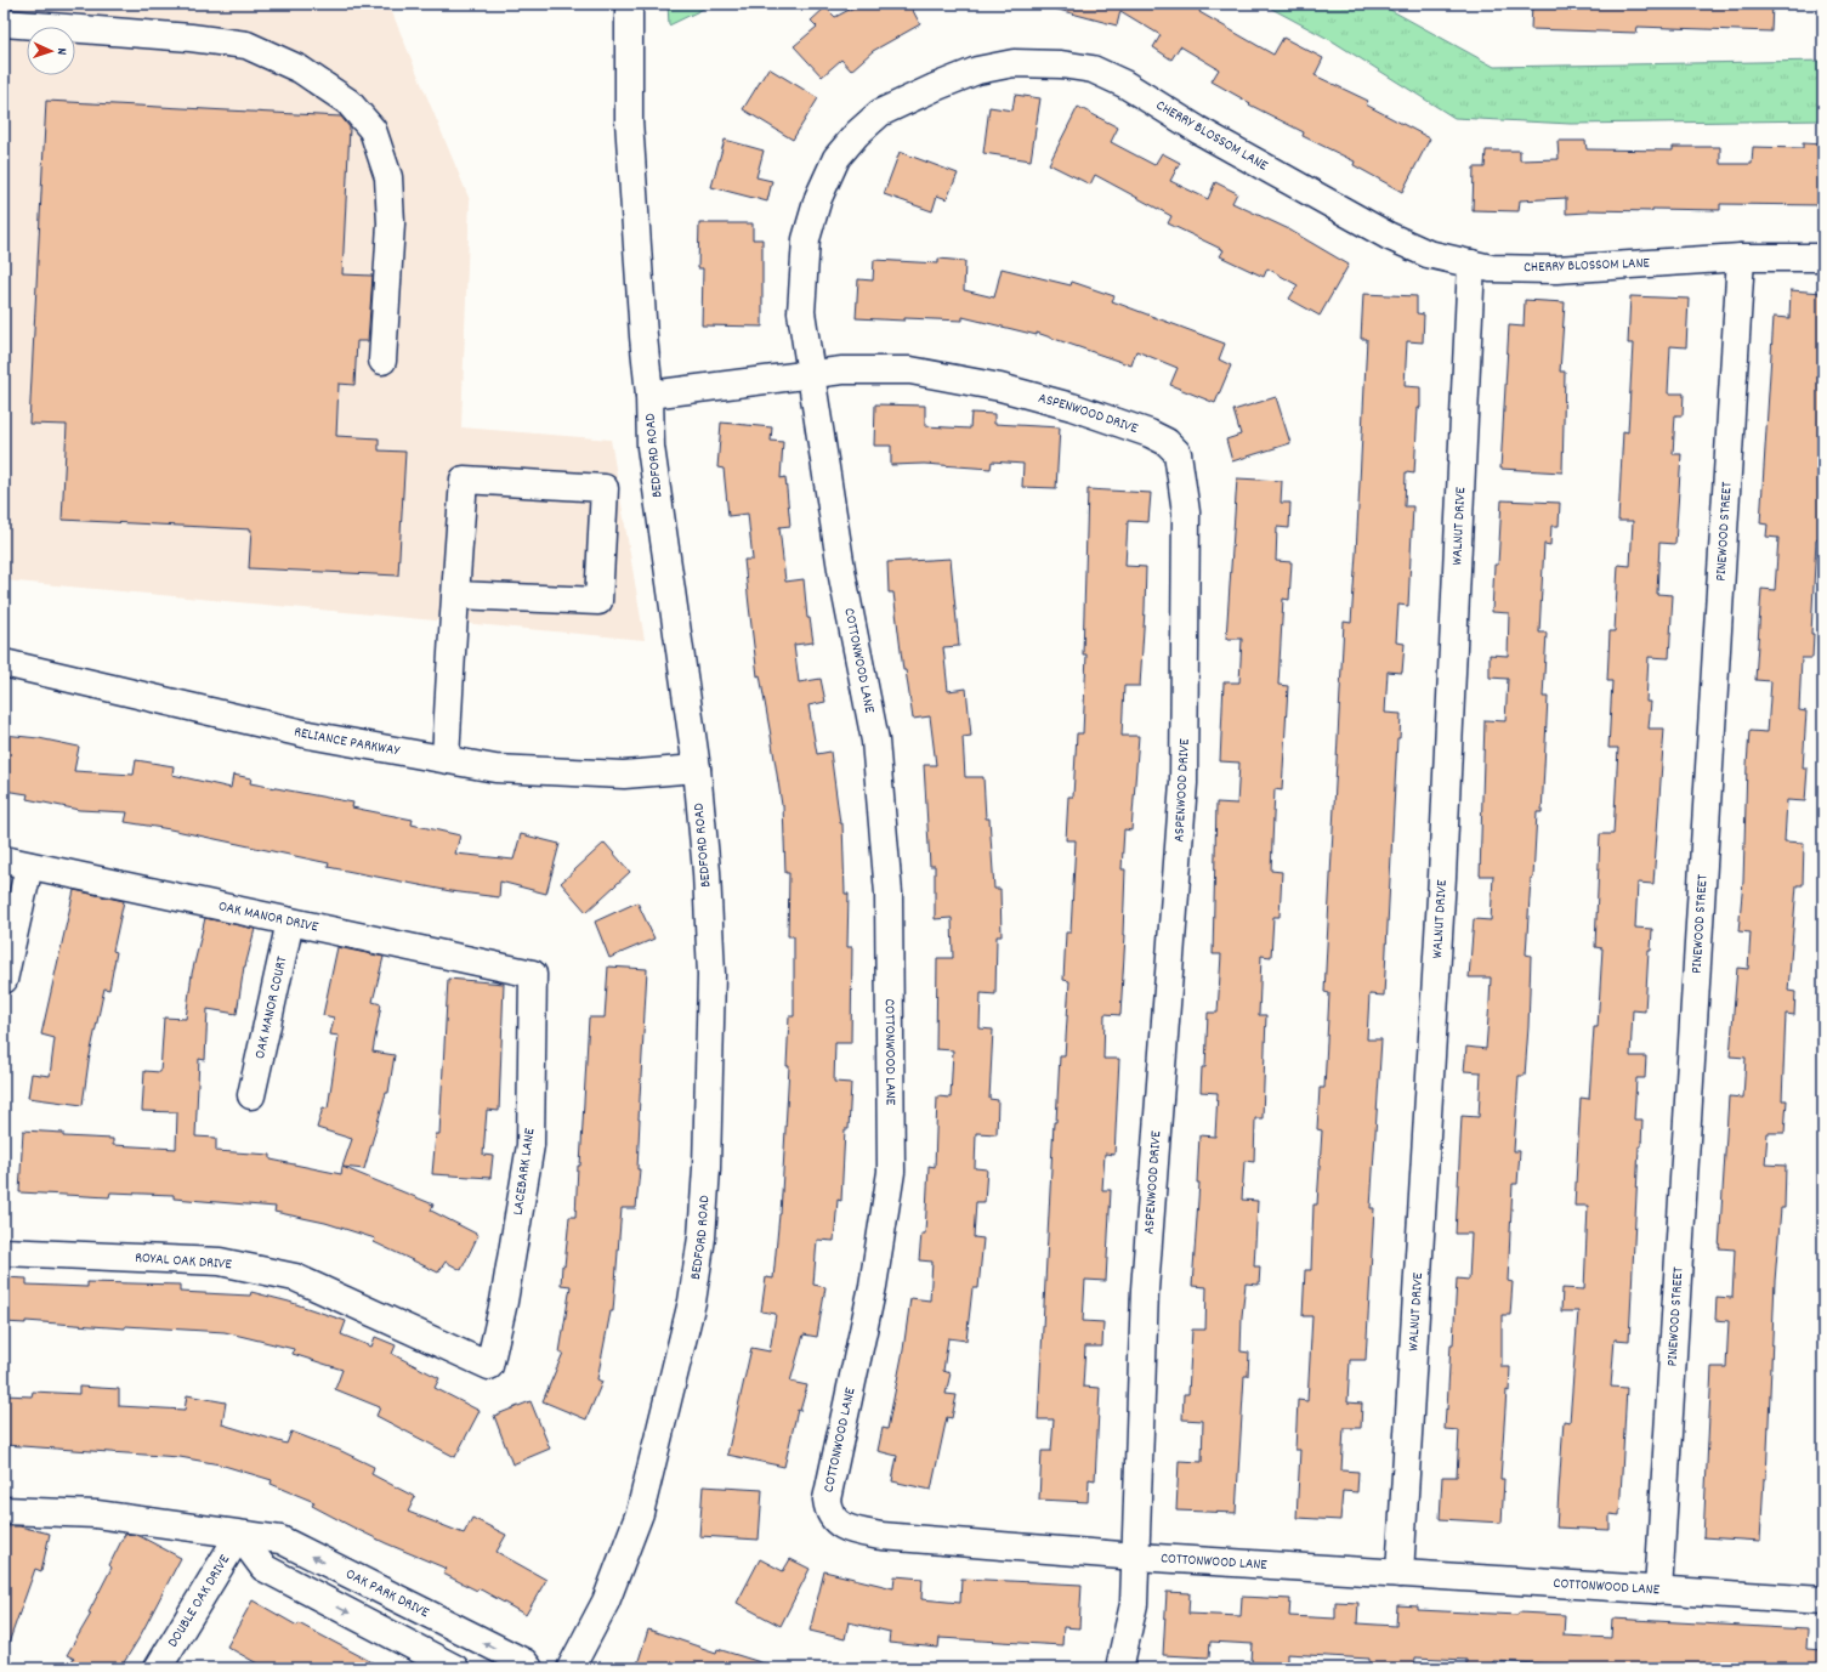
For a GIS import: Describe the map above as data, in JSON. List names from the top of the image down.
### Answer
{
  "streets": {
    "street": [
      "CHERRY BLOSSOM LANE",
      "ASPENWOOD DRIVE",
      "BEDFORD ROAD",
      "WALNUT DRIVE",
      "PINEWOOD STREET",
      "COTTONWOOD LANE",
      "RELIANCE PARKWAY",
      "OAK MANOR DRIVE",
      "OAK MANOR COURT",
      "LACEBARK LANE",
      "ROYAL OAK DRIVE",
      "OAK PARK DRIVE",
      "DOUBLE OAK DRIVE"
    ]
  },
  "crossings": [
    ["CHERRY BLOSSOM LANE", "ASPENWOOD DRIVE"],
    ["CHERRY BLOSSOM LANE", "WALNUT DRIVE"],
    ["CHERRY BLOSSOM LANE", "PINEWOOD STREET"],
    ["CHERRY BLOSSOM LANE", "COTTONWOOD LANE"],
    ["ASPENWOOD DRIVE", "BEDFORD ROAD"],
    ["ASPENWOOD DRIVE", "COTTONWOOD LANE"],
    ["BEDFORD ROAD", "RELIANCE PARKWAY"],
    ["WALNUT DRIVE", "COTTONWOOD LANE"],
    ["PINEWOOD STREET", "COTTONWOOD LANE"],
    ["OAK MANOR DRIVE", "OAK MANOR COURT"],
    ["OAK MANOR DRIVE", "LACEBARK LANE"],
    ["LACEBARK LANE", "ROYAL OAK DRIVE"],
    ["OAK PARK DRIVE", "DOUBLE OAK DRIVE"]
  ],
  "north": "right"
}
